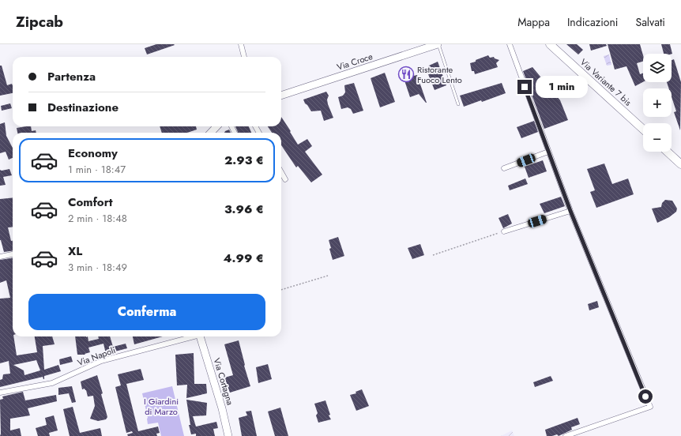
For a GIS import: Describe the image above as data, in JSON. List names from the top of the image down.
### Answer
{
  "streets": {
    "main road": ["Via Variante 7 bis"],
    "street": ["Via Croce", "Via Napoli", "Via Cortagna"]
  },
  "parks": ["I Giardini di Marzo"],
  "places": {
    "restaurant": ["Ristorante Fuoco Lento"]
  },
  "page": {
    "header": "Zipcab",
    "nav": ["Mappa", "Indicazioni", "Salvati"],
    "map_buttons": ["+", "−"],
    "banner": ["Partenza", "Destinazione"],
    "bubble": "1 min",
    "list": [
      {
        "name": "Economy",
        "note": "1 min · 18:47",
        "value": "2.93 €"
      },
      {
        "name": "Comfort",
        "note": "2 min · 18:48",
        "value": "3.96 €"
      },
      {
        "name": "XL",
        "note": "3 min · 18:49",
        "value": "4.99 €"
      }
    ],
    "buttons": "Conferma"
  }
}
